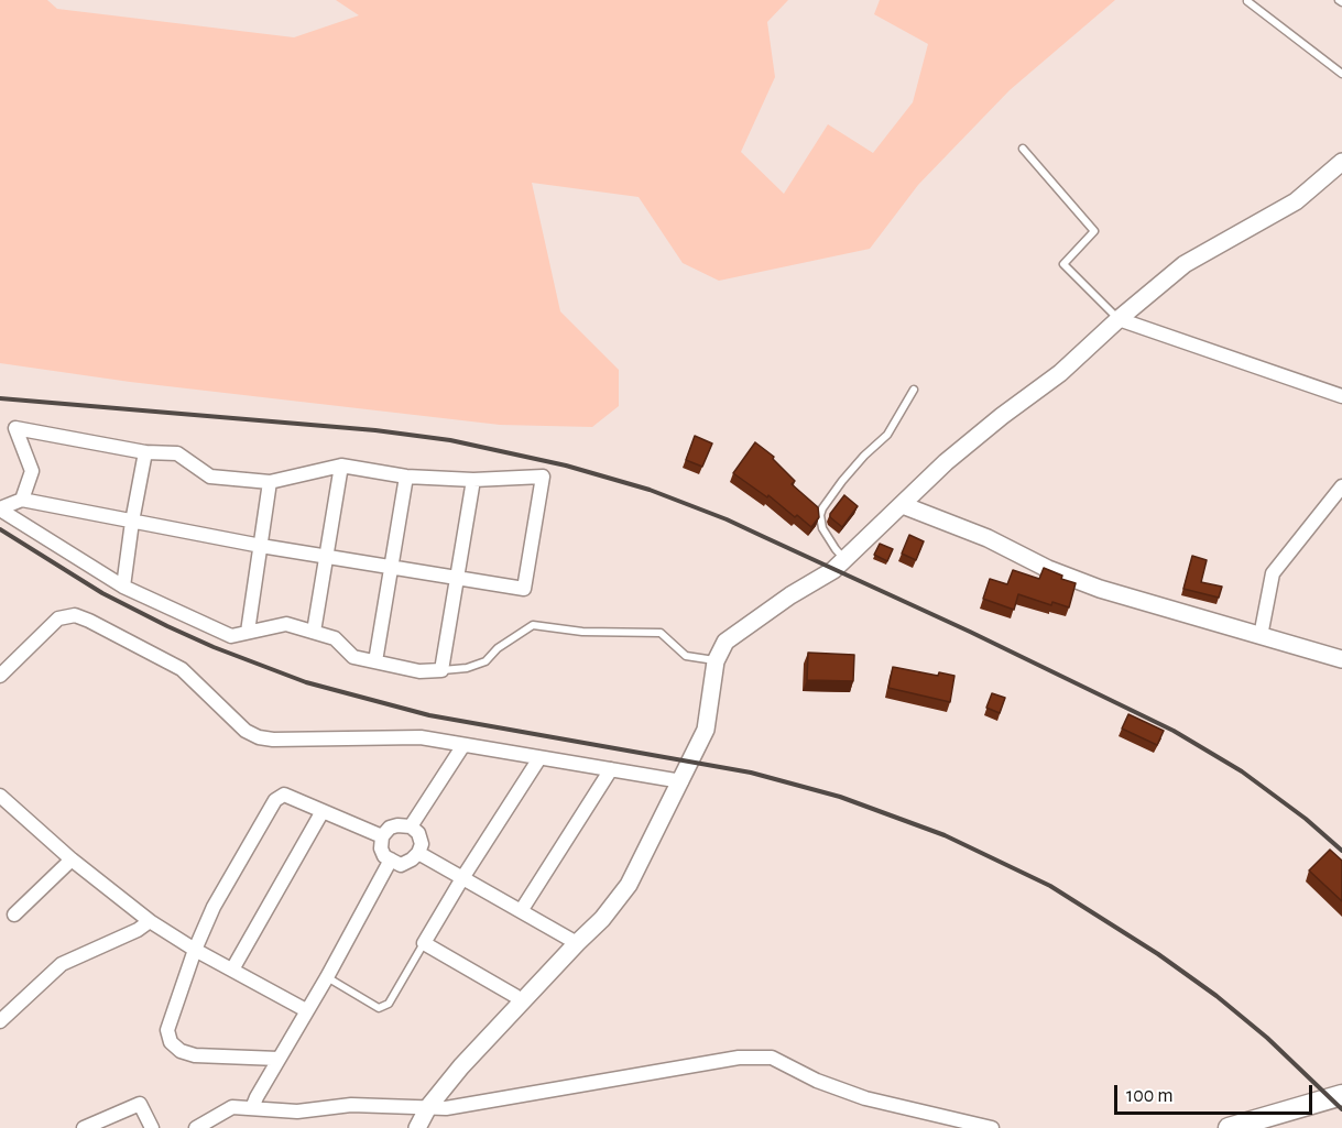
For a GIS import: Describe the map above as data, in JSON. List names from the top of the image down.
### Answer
{
  "scale_bar": "100 m"
}
